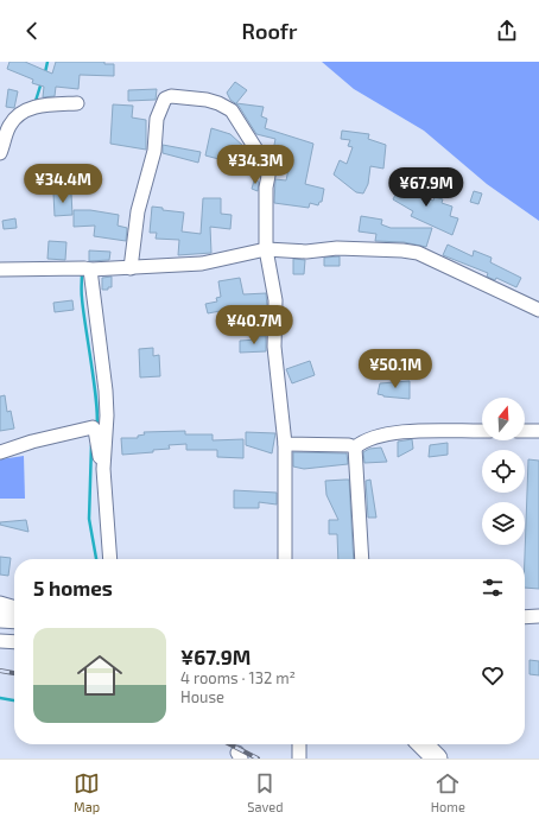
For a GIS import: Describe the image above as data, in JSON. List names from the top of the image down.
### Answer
{
  "north": "top",
  "page": {
    "header": "Roofr",
    "price": [
      "¥34.3M",
      "¥34.4M",
      "¥67.9M",
      "¥40.7M",
      "¥50.1M"
    ],
    "heading": "5 homes",
    "list": [
      {
        "name": "¥67.9M",
        "note": "4 rooms · 132 m² · House"
      }
    ],
    "tabs": ["Map", "Saved", "Home"]
  }
}
